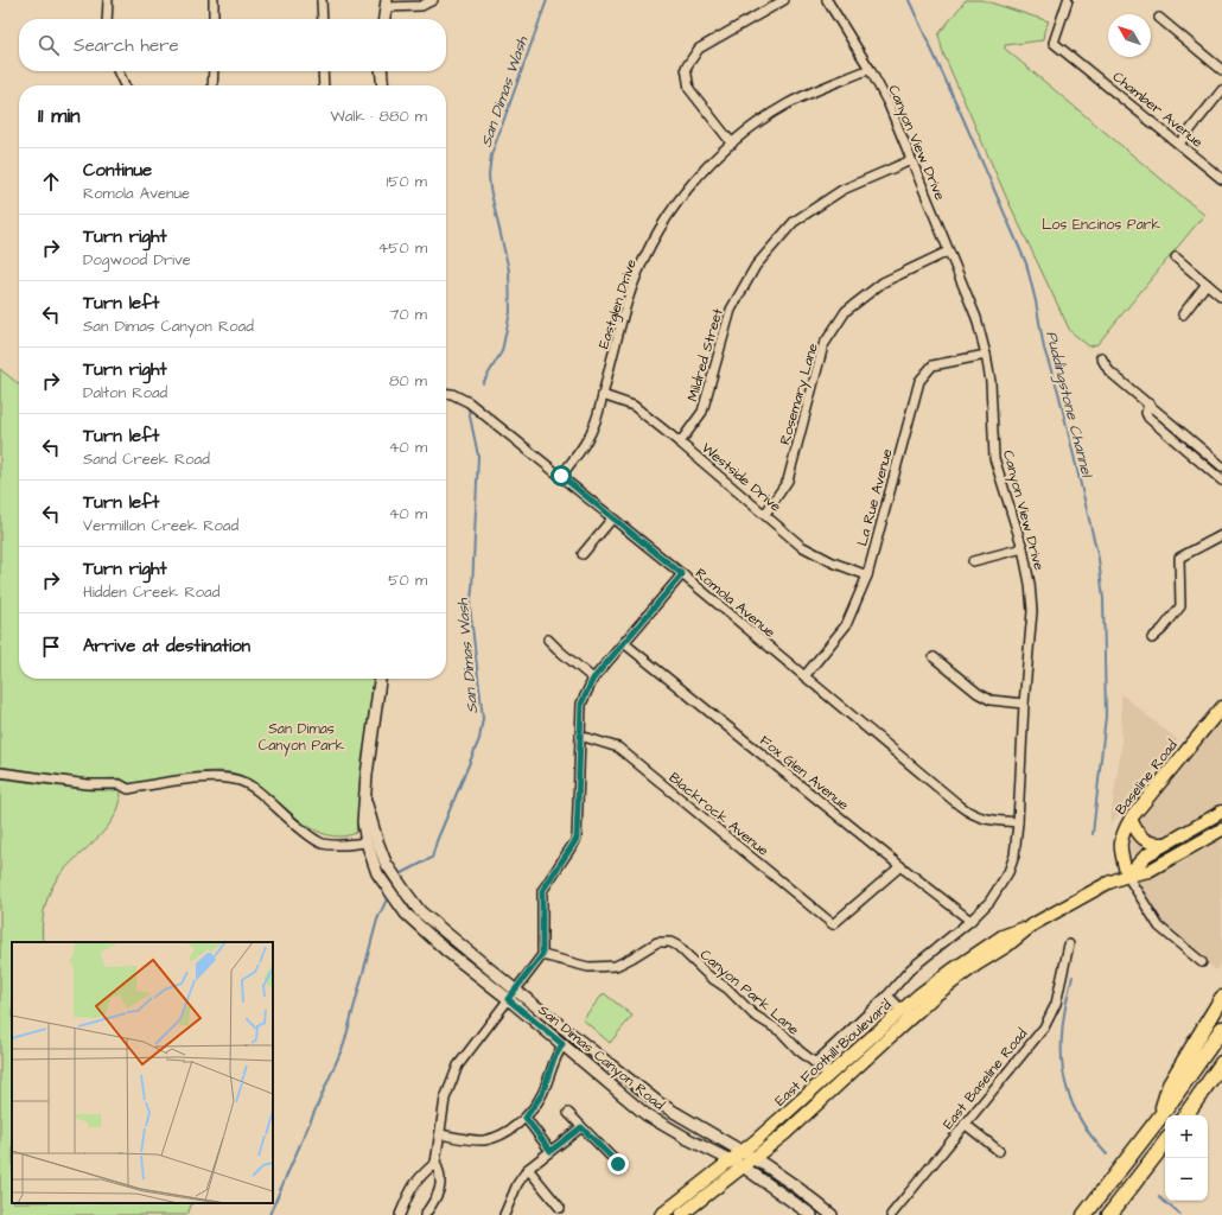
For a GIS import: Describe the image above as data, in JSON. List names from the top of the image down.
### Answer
{
  "streets": {
    "main road": ["Baseline Road", "East Foothill Boulevard"],
    "street": [
      "Chamber Avenue",
      "Canyon View Drive",
      "Eastglen Drive",
      "Mildred Street",
      "Rosemary Lane",
      "Westside Drive",
      "La Rue Avenue",
      "Romola Avenue",
      "Fox Glen Avenue",
      "Blackrock Avenue",
      "Canyon Park Lane",
      "San Dimas Canyon Road",
      "East Baseline Road"
    ]
  },
  "crossings": [
    ["Canyon View Drive", "Eastglen Drive"],
    ["Canyon View Drive", "Mildred Street"],
    ["Canyon View Drive", "Rosemary Lane"],
    ["Canyon View Drive", "La Rue Avenue"],
    ["Canyon View Drive", "Romola Avenue"],
    ["Canyon View Drive", "Fox Glen Avenue"],
    ["Canyon View Drive", "Canyon Park Lane"],
    ["Eastglen Drive", "Westside Drive"],
    ["Eastglen Drive", "Romola Avenue"],
    ["Mildred Street", "Westside Drive"],
    ["Rosemary Lane", "Westside Drive"],
    ["Westside Drive", "La Rue Avenue"],
    ["La Rue Avenue", "Romola Avenue"],
    ["Fox Glen Avenue", "Blackrock Avenue"],
    ["Baseline Road", "East Foothill Boulevard"],
    ["Canyon Park Lane", "East Foothill Boulevard"],
    ["East Foothill Boulevard", "San Dimas Canyon Road"]
  ],
  "water": ["San Dimas Wash", "Puddingstone Channel"],
  "parks": ["Los Encinos Park", "San Dimas Canyon Park"],
  "north": "top left",
  "page": {
    "search": "Search here",
    "heading": ["11 min", "Walk · 880 m"],
    "list": [
      ["Continue", "Romola Avenue", "150 m"],
      ["Turn right", "Dogwood Drive", "450 m"],
      ["Turn left", "San Dimas Canyon Road", "70 m"],
      ["Turn right", "Dalton Road", "80 m"],
      ["Turn left", "Sand Creek Road", "40 m"],
      ["Turn left", "Vermillon Creek Road", "40 m"],
      ["Turn right", "Hidden Creek Road", "50 m"],
      "Arrive at destination"
    ],
    "map_buttons": ["+", "−"]
  }
}
